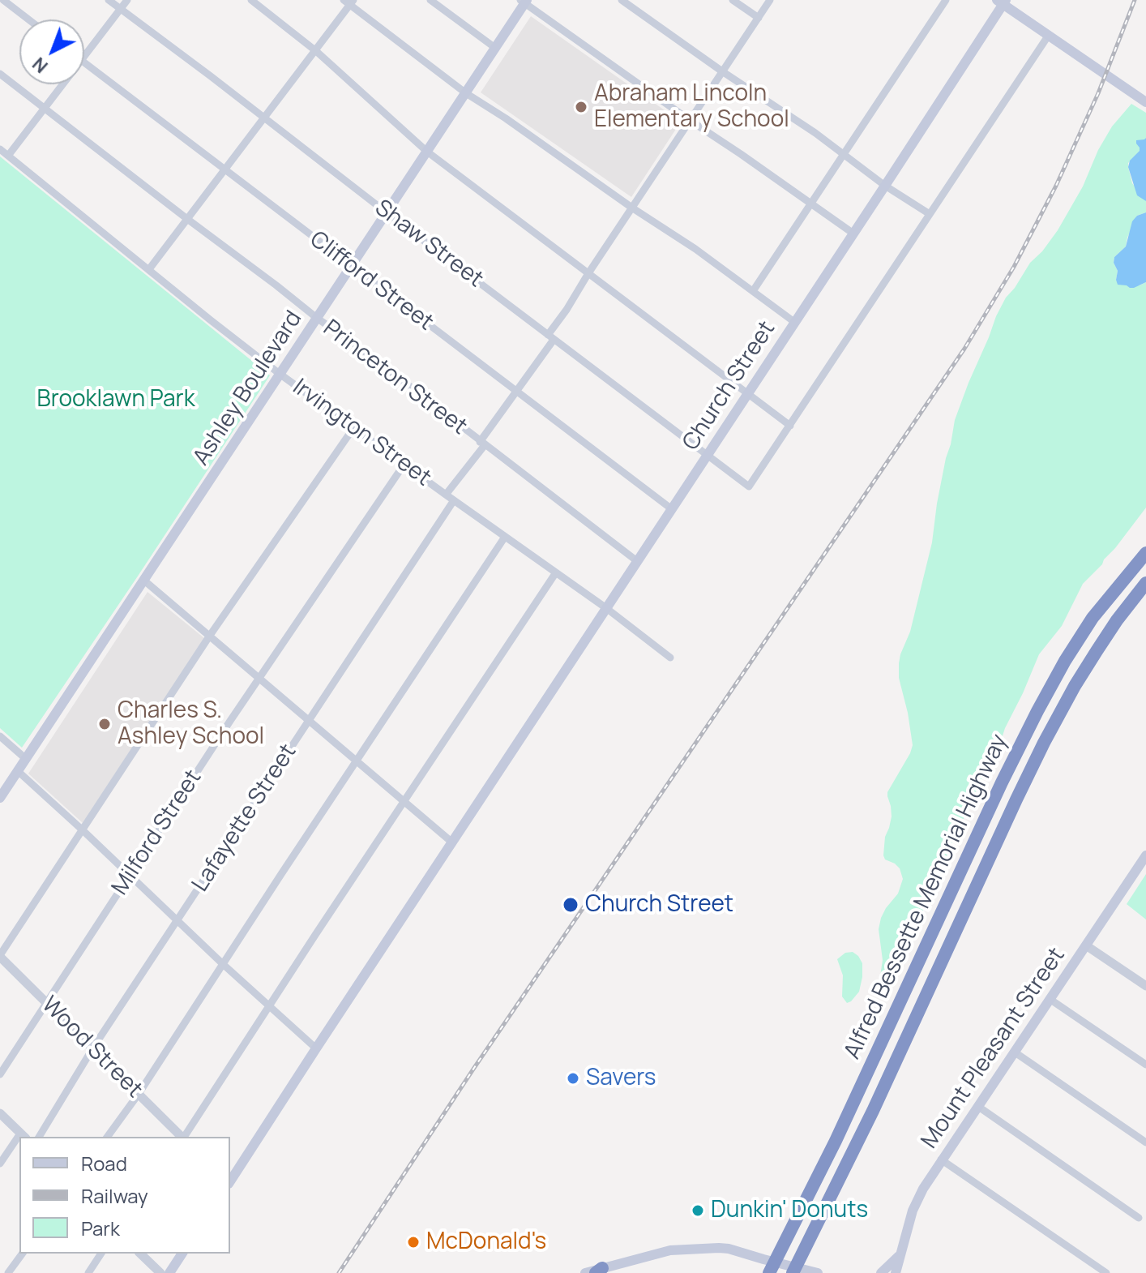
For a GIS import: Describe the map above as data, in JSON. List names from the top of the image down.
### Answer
{
  "streets": {
    "highway": ["Alfred Bessette Memorial Highway"],
    "main road": ["Church Street", "Ashley Boulevard", "Mount Pleasant Street"],
    "street": [
      "Shaw Street",
      "Clifford Street",
      "Princeton Street",
      "Irvington Street",
      "Lafayette Street",
      "Milford Street",
      "Wood Street"
    ]
  },
  "crossings": [
    ["Shaw Street", "Church Street"],
    ["Shaw Street", "Ashley Boulevard"],
    ["Clifford Street", "Church Street"],
    ["Clifford Street", "Ashley Boulevard"],
    ["Princeton Street", "Church Street"],
    ["Princeton Street", "Ashley Boulevard"],
    ["Church Street", "Irvington Street"],
    ["Ashley Boulevard", "Irvington Street"],
    ["Irvington Street", "Lafayette Street"],
    ["Irvington Street", "Milford Street"],
    ["Lafayette Street", "Wood Street"],
    ["Milford Street", "Wood Street"]
  ],
  "parks": ["Brooklawn Park"],
  "places": [
    "Abraham Lincoln Elementary School",
    "Charles S. Ashley School",
    "Church Street",
    "Savers",
    "Dunkin' Donuts",
    "McDonald's"
  ],
  "legend": ["Road", "Railway", "Park"],
  "north": "bottom left"
}
